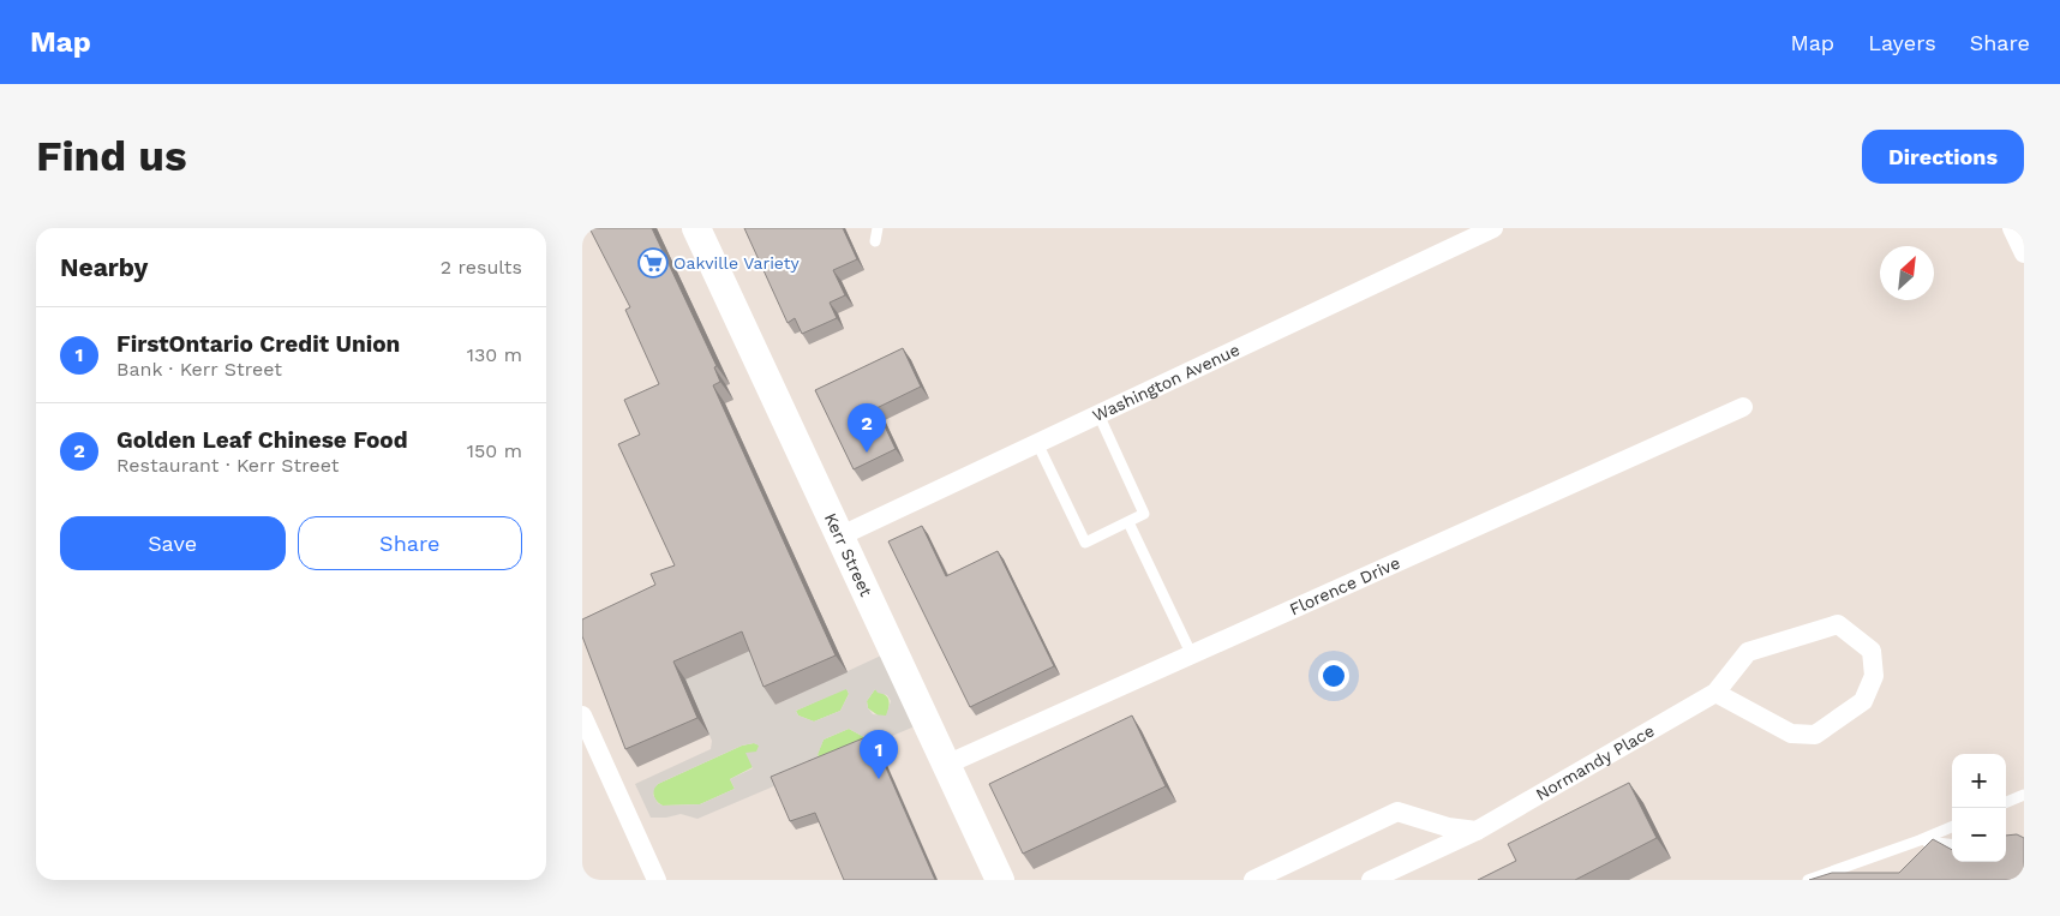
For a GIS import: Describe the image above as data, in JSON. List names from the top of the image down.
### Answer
{
  "streets": {
    "main road": ["Kerr Street"],
    "street": ["Washington Avenue", "Florence Drive", "Normandy Place"]
  },
  "crossings": [
    ["Washington Avenue", "Kerr Street"],
    ["Kerr Street", "Florence Drive"]
  ],
  "places": {
    "supermarket": ["Oakville Variety"]
  },
  "north": "top right",
  "page": {
    "header": "Map",
    "nav": ["Map", "Layers", "Share"],
    "buttons": [
      "Directions",
      ["Save", "Share"]
    ],
    "title": "Find us",
    "heading": ["Nearby", "2 results"],
    "list": [
      {
        "mark": "1",
        "name": "FirstOntario Credit Union",
        "note": "Bank · Kerr Street",
        "value": "130 m"
      },
      {
        "mark": "2",
        "name": "Golden Leaf Chinese Food",
        "note": "Restaurant · Kerr Street",
        "value": "150 m"
      }
    ],
    "pins": ["2", "1"],
    "map_buttons": ["+", "−"]
  }
}
